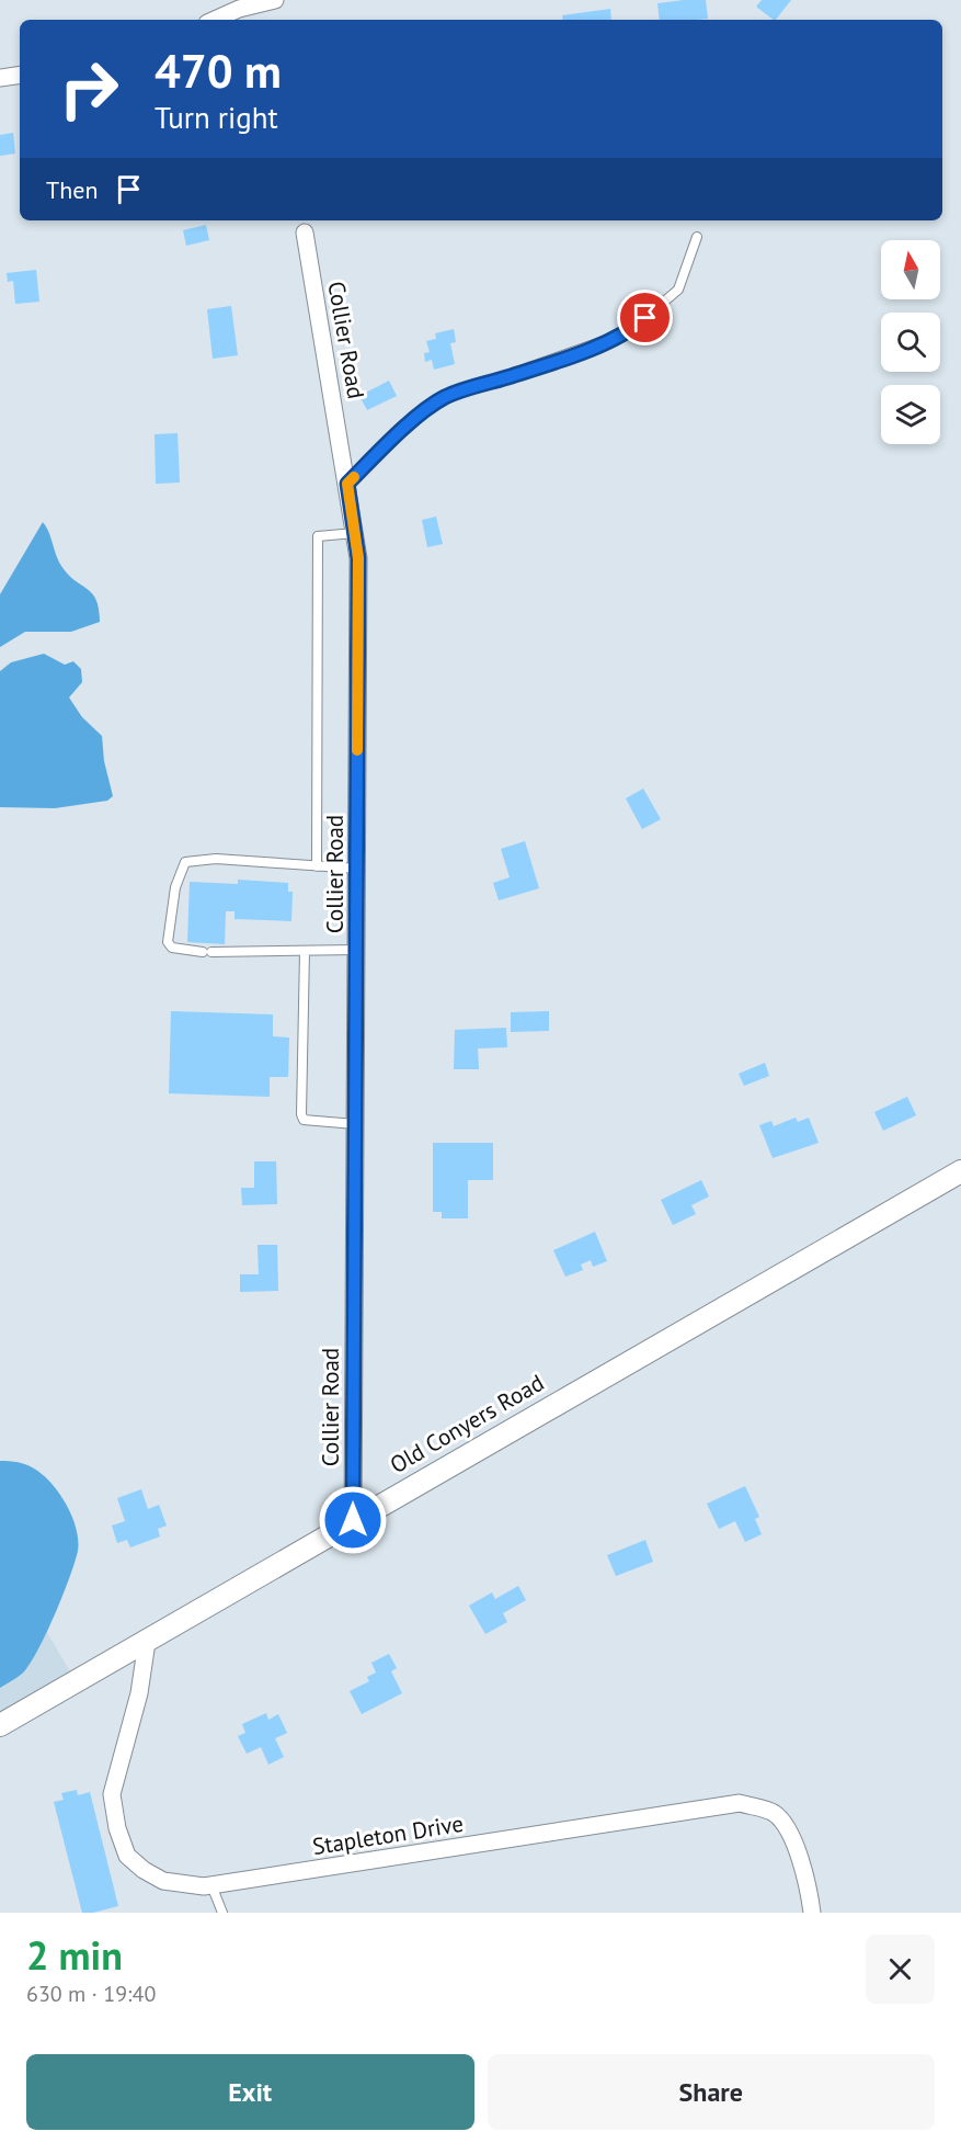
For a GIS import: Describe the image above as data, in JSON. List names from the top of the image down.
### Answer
{
  "streets": {
    "street": ["Collier Road", "Old Conyers Road", "Stapleton Drive"]
  },
  "crossings": [
    ["Collier Road", "Old Conyers Road"],
    ["Old Conyers Road", "Stapleton Drive"]
  ],
  "north": "top",
  "page": {
    "turn": ["470 m", "Turn right"],
    "then": "Then",
    "heading": ["2 min", "630 m · 19:40"],
    "buttons": ["Exit", "Share"]
  }
}
